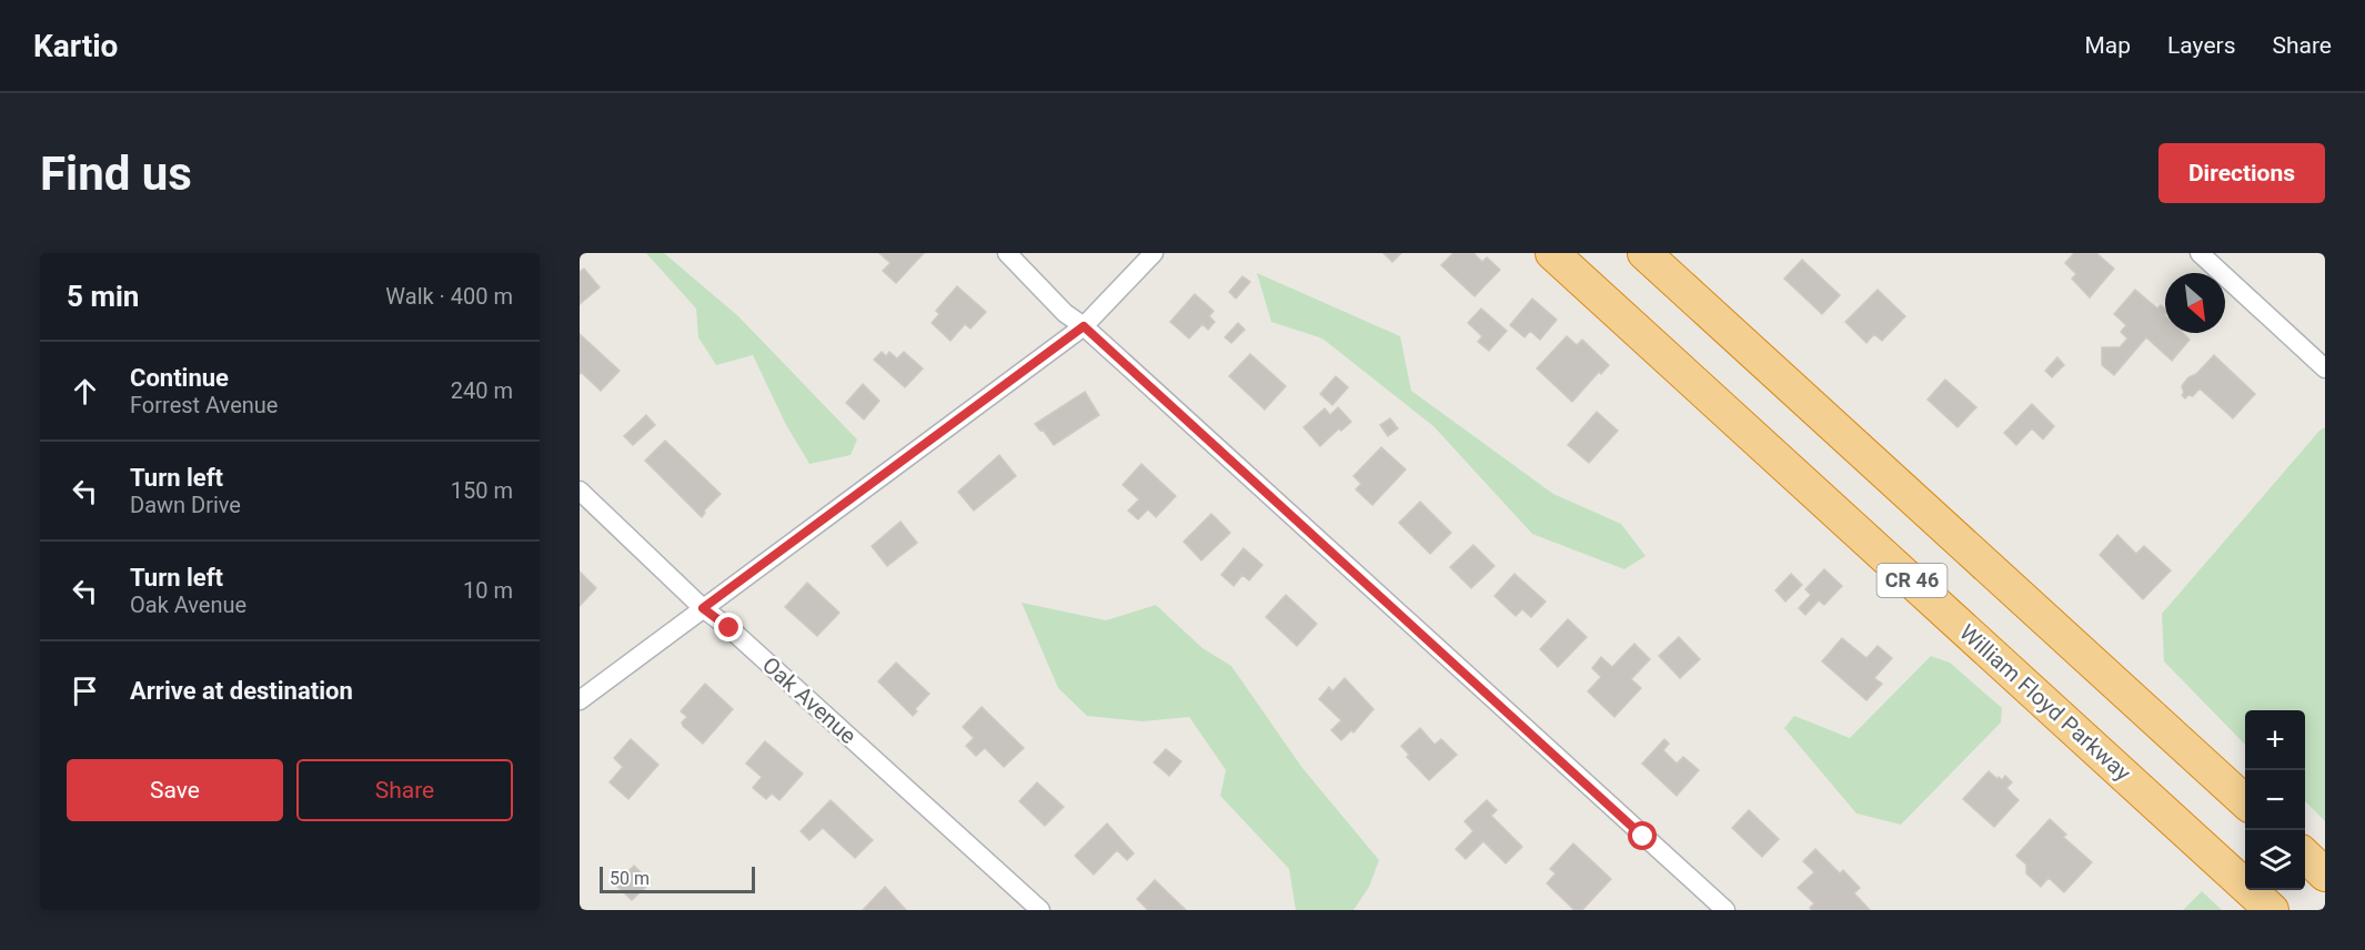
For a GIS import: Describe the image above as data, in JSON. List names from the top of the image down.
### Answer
{
  "streets": {
    "highway": ["CR 46", "William Floyd Parkway"],
    "street": ["Oak Avenue"]
  },
  "scale_bar": "50 m",
  "north": "bottom right",
  "page": {
    "header": "Kartio",
    "nav": ["Map", "Layers", "Share"],
    "buttons": [
      "Directions",
      ["Save", "Share"]
    ],
    "title": "Find us",
    "heading": ["5 min", "Walk · 400 m"],
    "list": [
      ["Continue", "Forrest Avenue", "240 m"],
      ["Turn left", "Dawn Drive", "150 m"],
      ["Turn left", "Oak Avenue", "10 m"],
      "Arrive at destination"
    ],
    "map_buttons": ["+", "−"],
    "scale": "50 m"
  }
}
